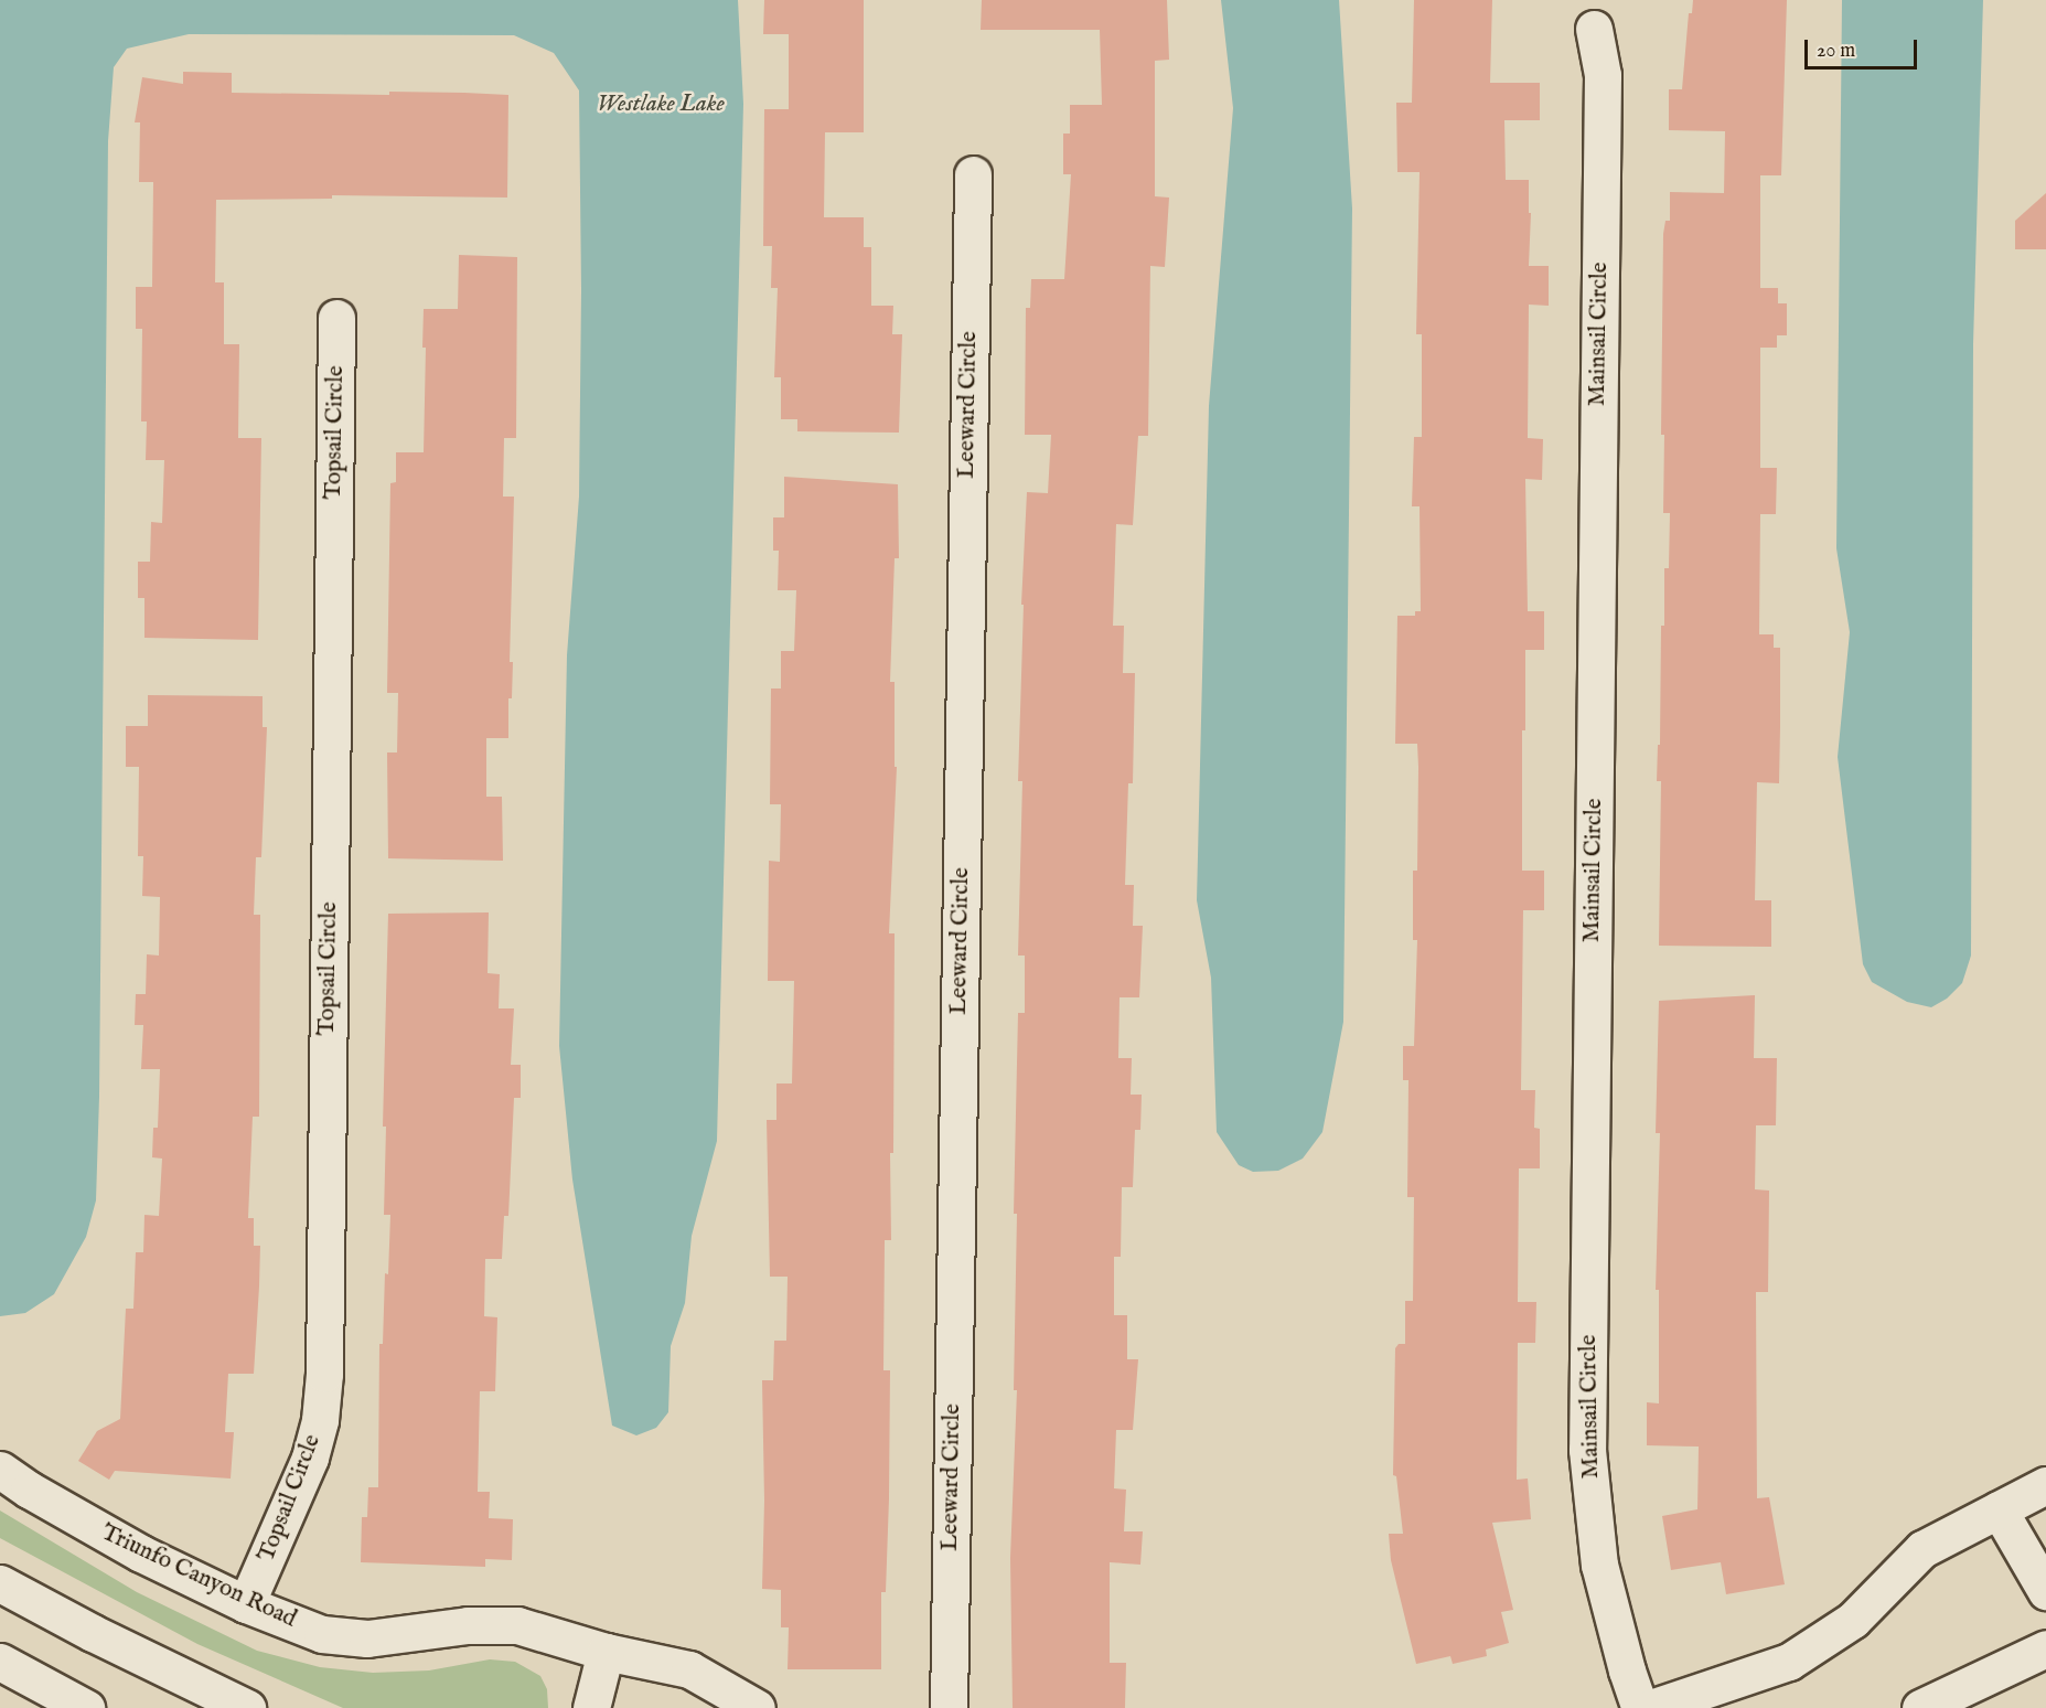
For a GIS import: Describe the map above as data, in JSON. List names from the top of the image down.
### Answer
{
  "streets": {
    "street": [
      "Mainsail Circle",
      "Leeward Circle",
      "Topsail Circle",
      "Triunfo Canyon Road"
    ]
  },
  "crossings": [
    ["Topsail Circle", "Triunfo Canyon Road"]
  ],
  "water": ["Westlake Lake"],
  "scale_bar": "20 m"
}
